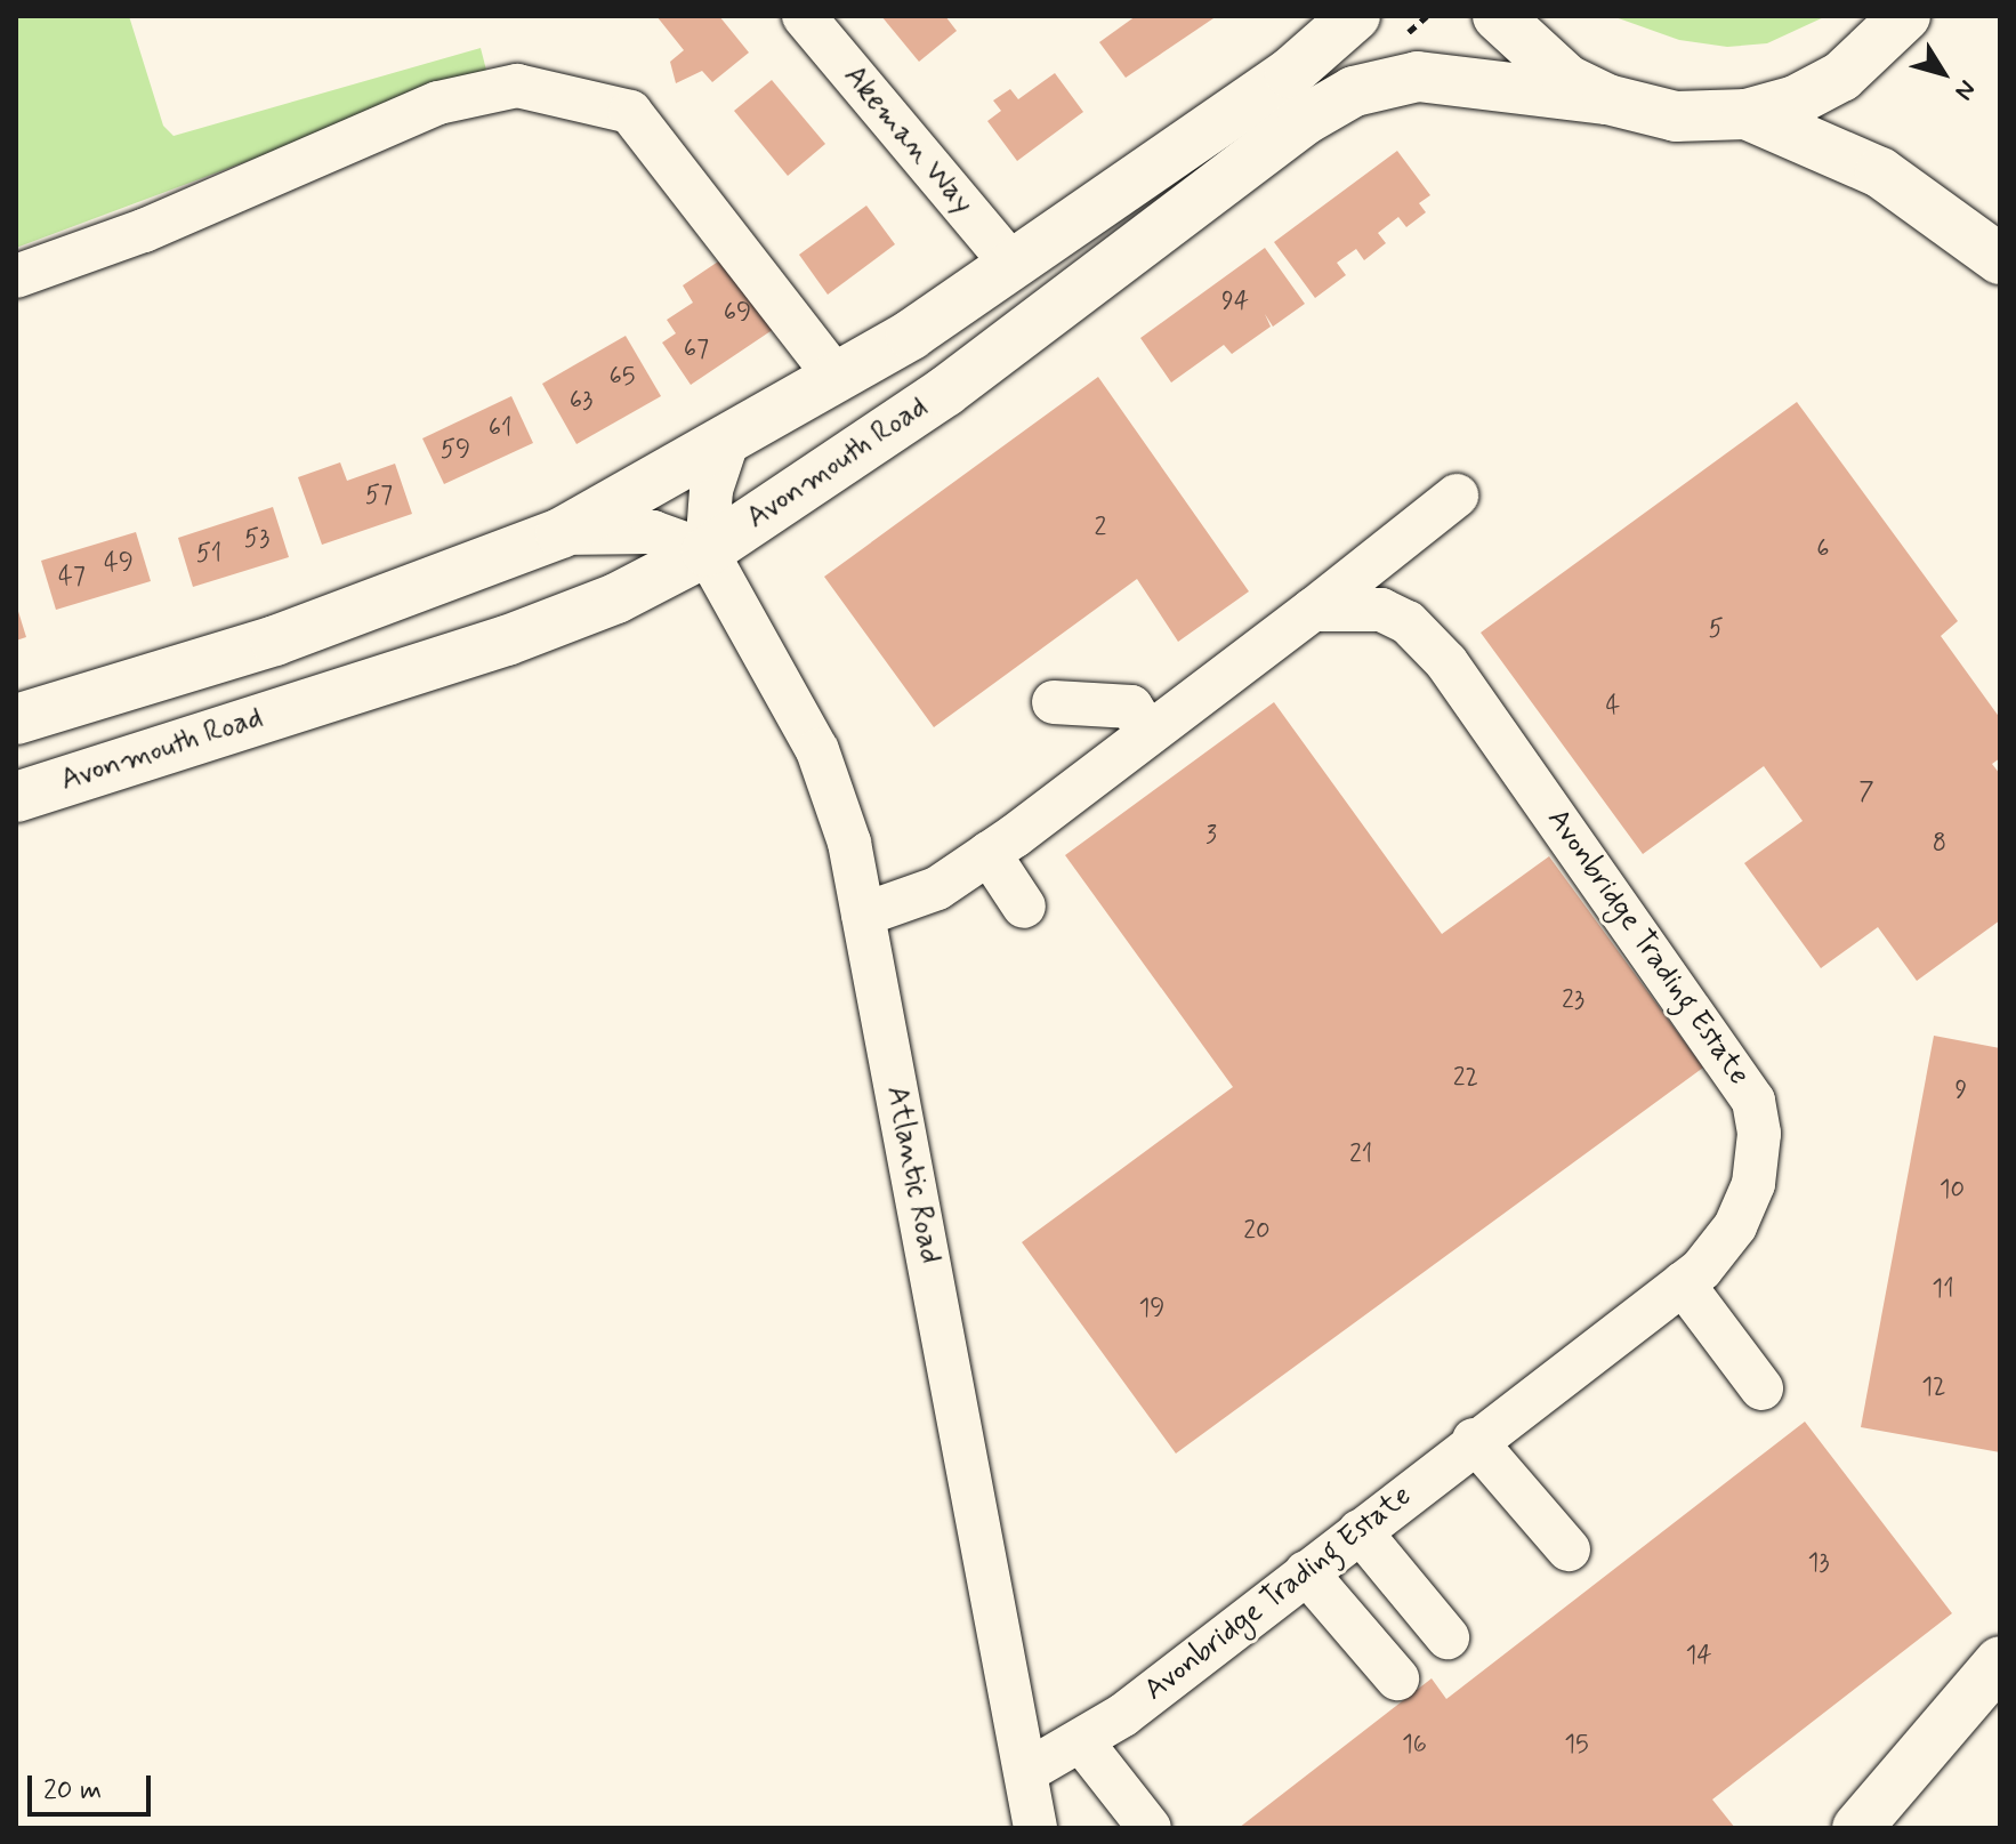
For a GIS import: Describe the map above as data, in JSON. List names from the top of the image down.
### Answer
{
  "streets": {
    "main road": ["Avonmouth Road"],
    "street": ["Akeman Way", "Avonbridge Trading Estate", "Atlantic Road"]
  },
  "crossings": [
    ["Avonmouth Road", "Atlantic Road"],
    ["Avonbridge Trading Estate", "Atlantic Road"]
  ],
  "house_numbers": [
    "94",
    "69",
    "67",
    "65",
    "63",
    "61",
    "59",
    "57",
    "2",
    "53",
    "6",
    "51",
    "49",
    "47",
    "5",
    "4",
    "7",
    "3",
    "8",
    "23",
    "22",
    "9",
    "21",
    "10",
    "20",
    "11",
    "19",
    "12",
    "13",
    "14",
    "16",
    "15"
  ],
  "scale_bar": "20 m",
  "north": "bottom right"
}
